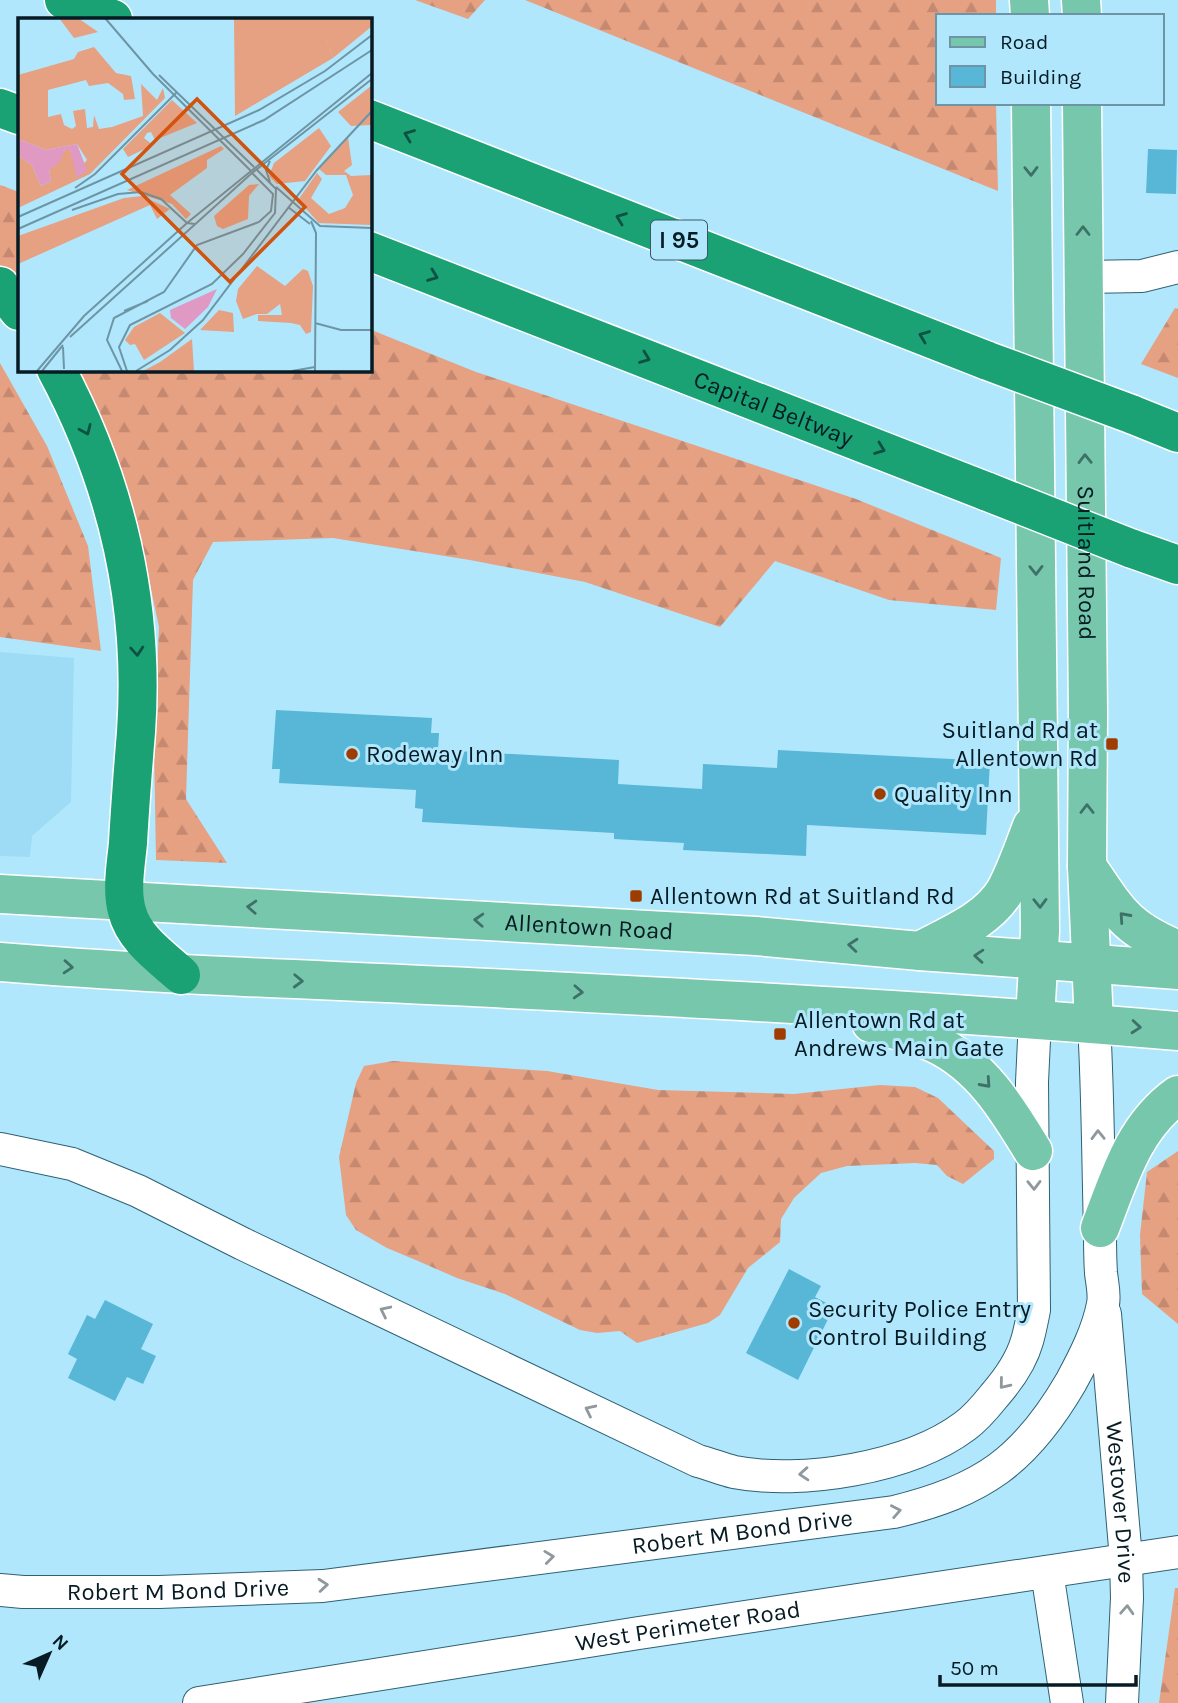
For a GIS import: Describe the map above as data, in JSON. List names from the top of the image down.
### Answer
{
  "streets": {
    "highway": ["I 95", "Capital Beltway"],
    "main road": ["Suitland Road", "Allentown Road"],
    "street": ["Westover Drive", "Robert M Bond Drive", "West Perimeter Road"]
  },
  "crossings": [
    ["Suitland Road", "Allentown Road"],
    ["Suitland Road", "Robert M Bond Drive"],
    ["Westover Drive", "Robert M Bond Drive"],
    ["Westover Drive", "West Perimeter Road"]
  ],
  "places": {
    "transit": ["Suitland Rd at Allentown Rd", "Allentown Rd at Suitland Rd", "Allentown Rd at Andrews Main Gate"],
    "other": ["Rodeway Inn", "Quality Inn", "Security Police Entry Control Building"]
  },
  "legend": ["Road", "Building"],
  "scale_bar": "50 m",
  "north": "top right"
}
